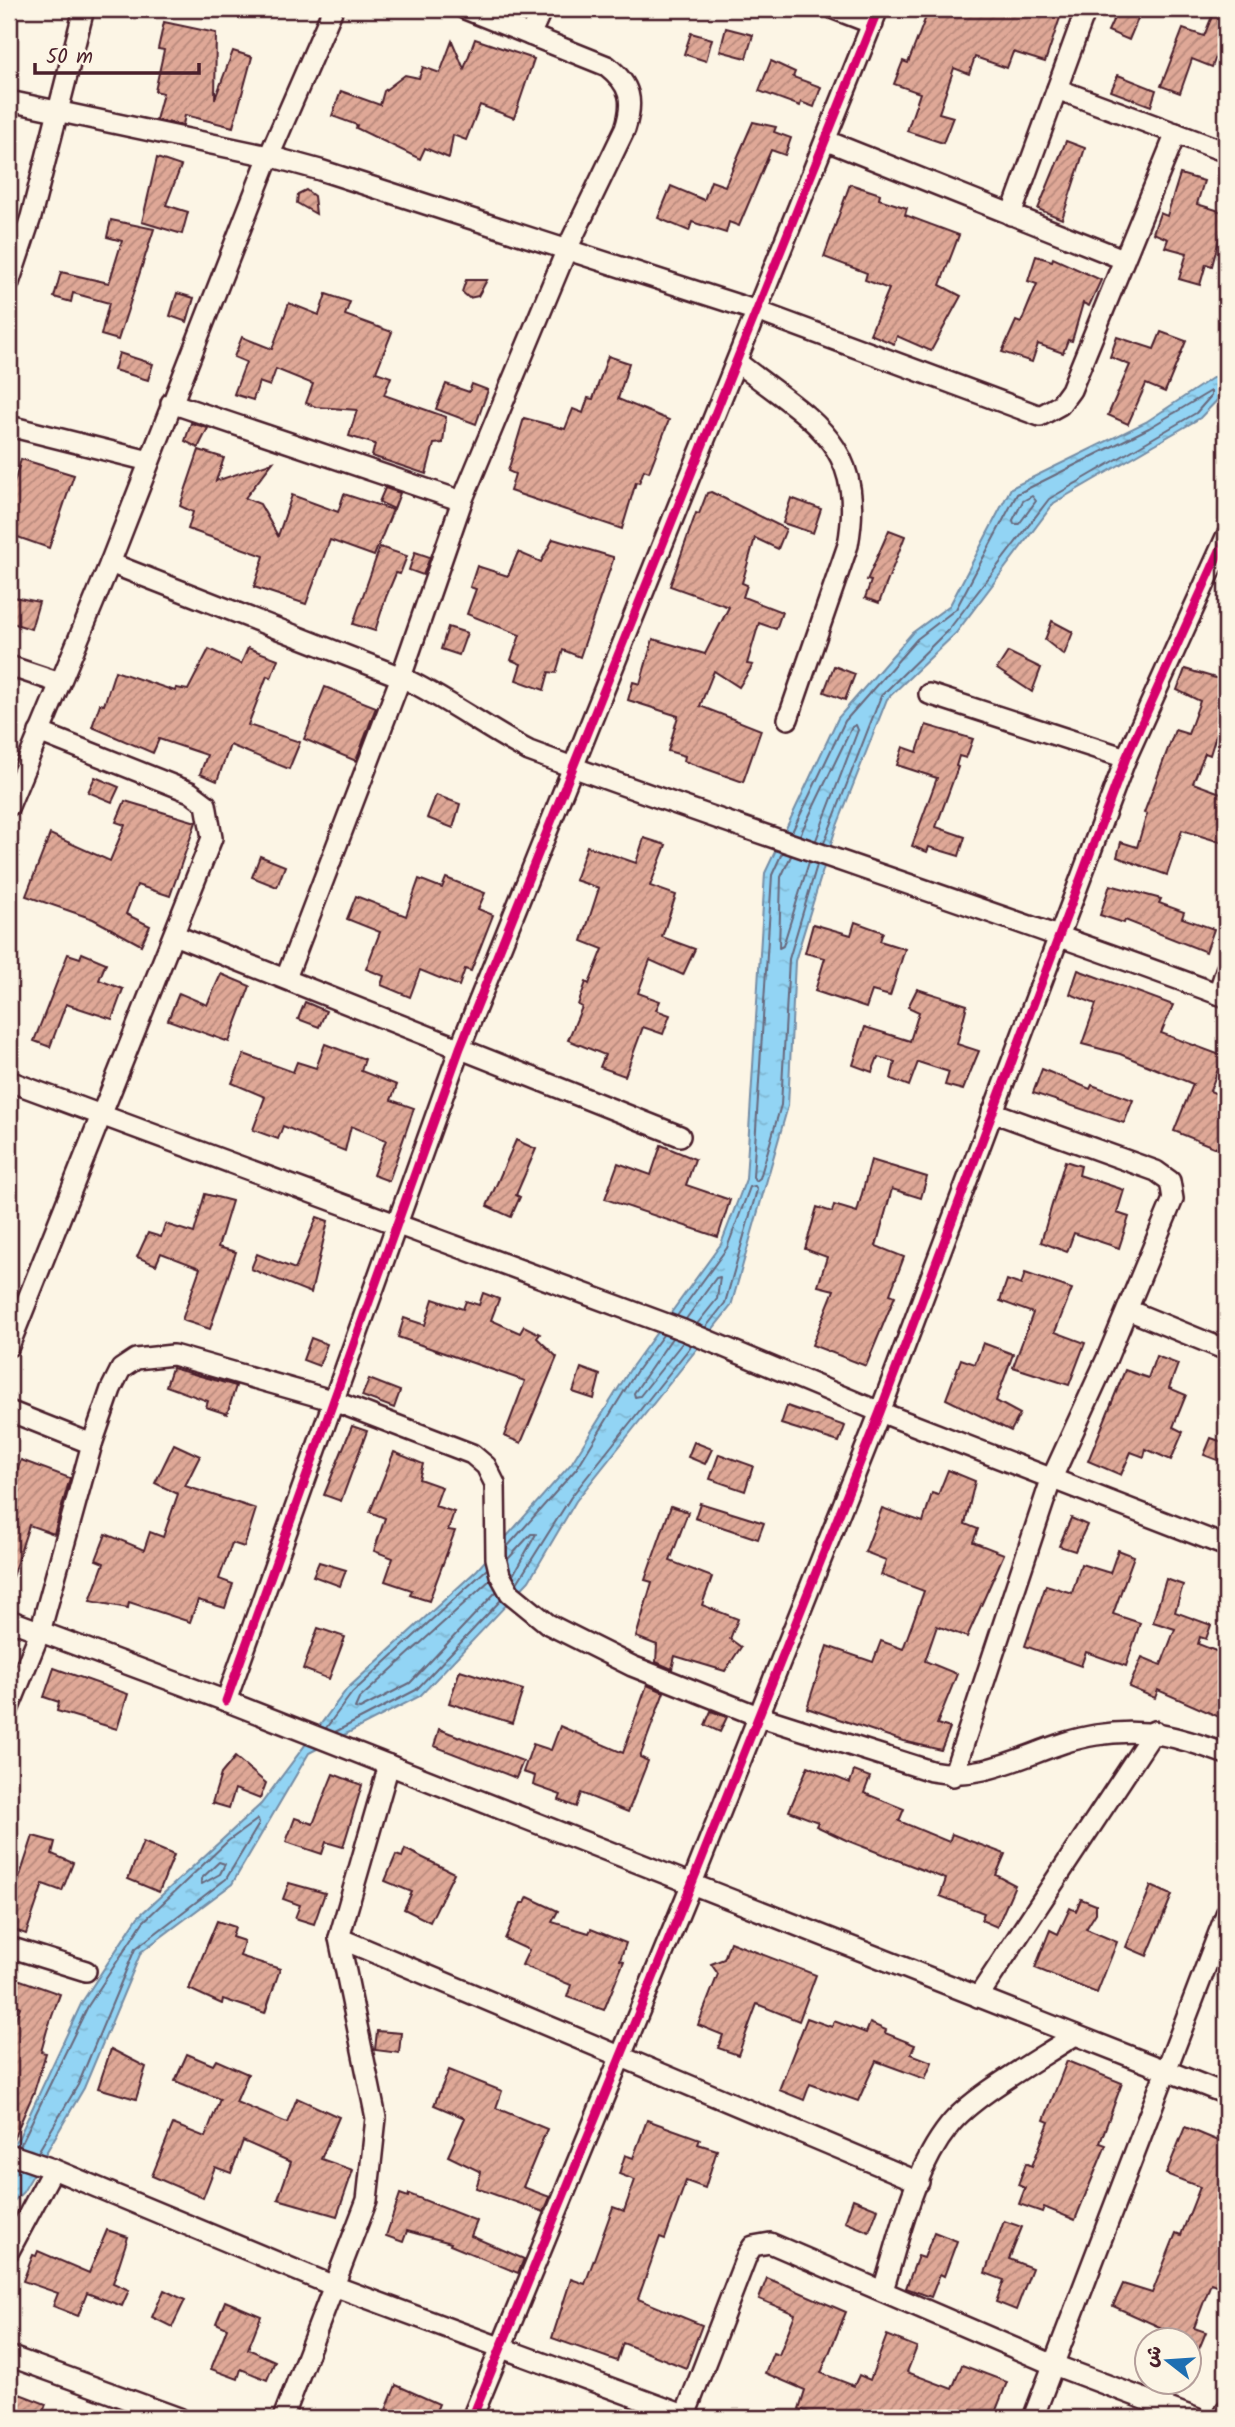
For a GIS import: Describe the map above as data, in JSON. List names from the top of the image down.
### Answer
{
  "scale_bar": "50 m",
  "north": "left"
}
